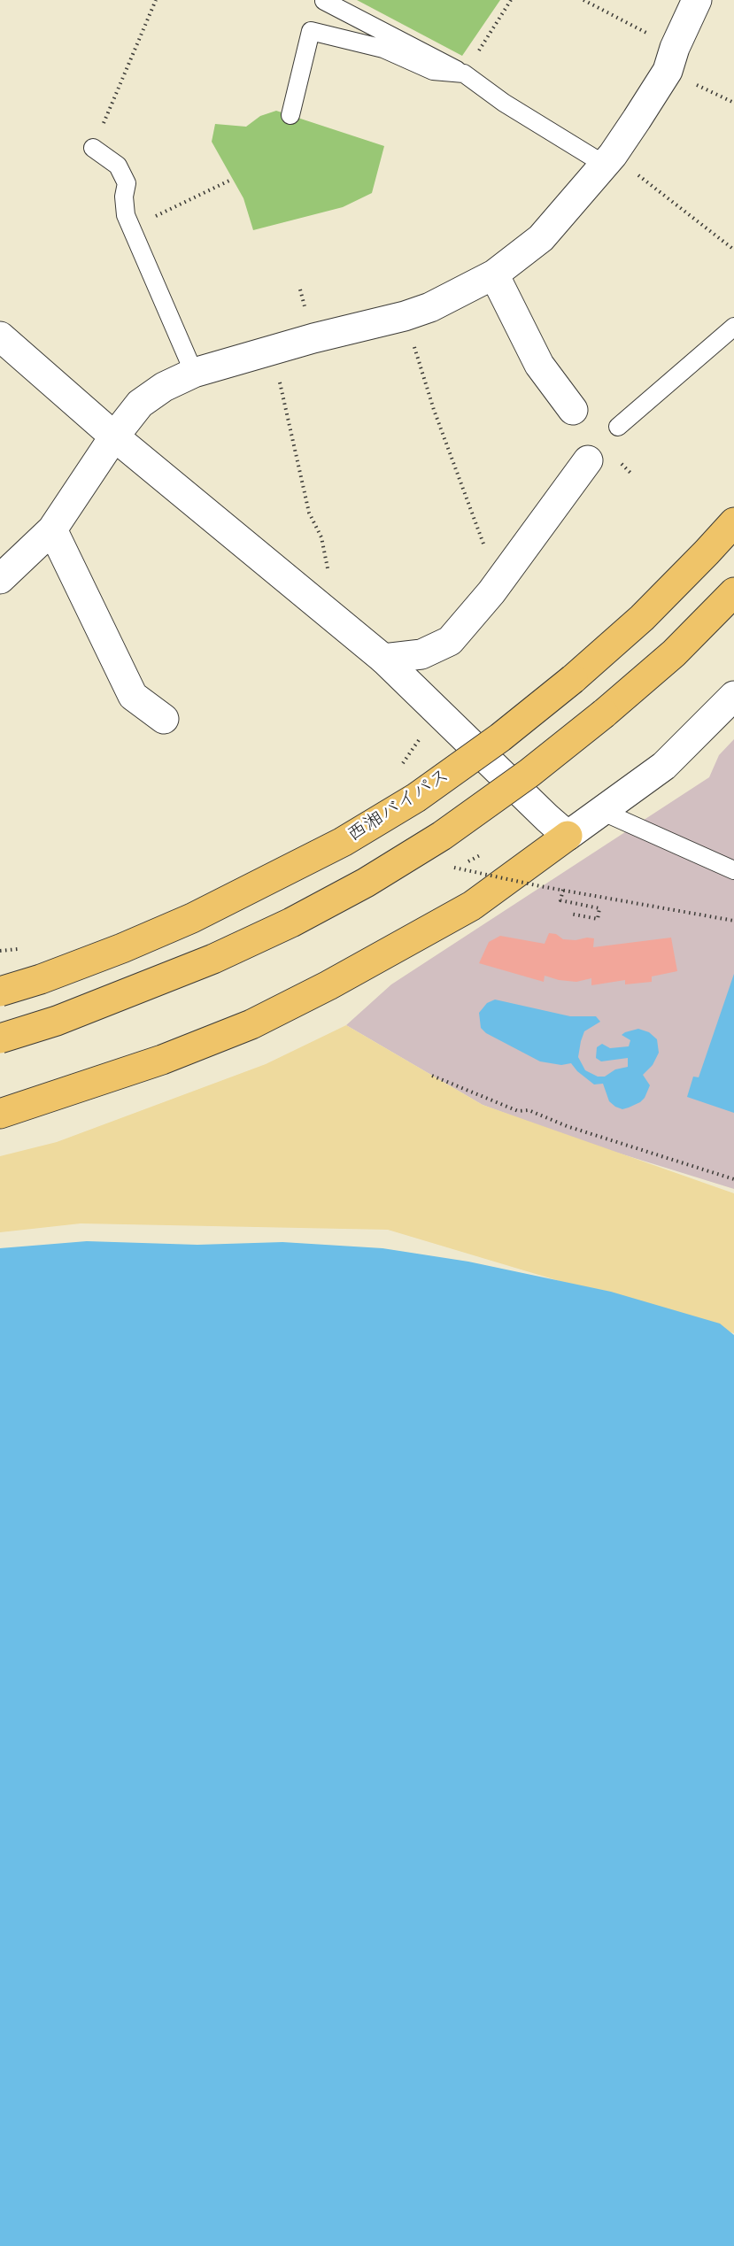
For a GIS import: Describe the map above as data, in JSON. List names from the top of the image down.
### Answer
{
  "streets": {
    "highway": ["西湘バイパス"]
  }
}
